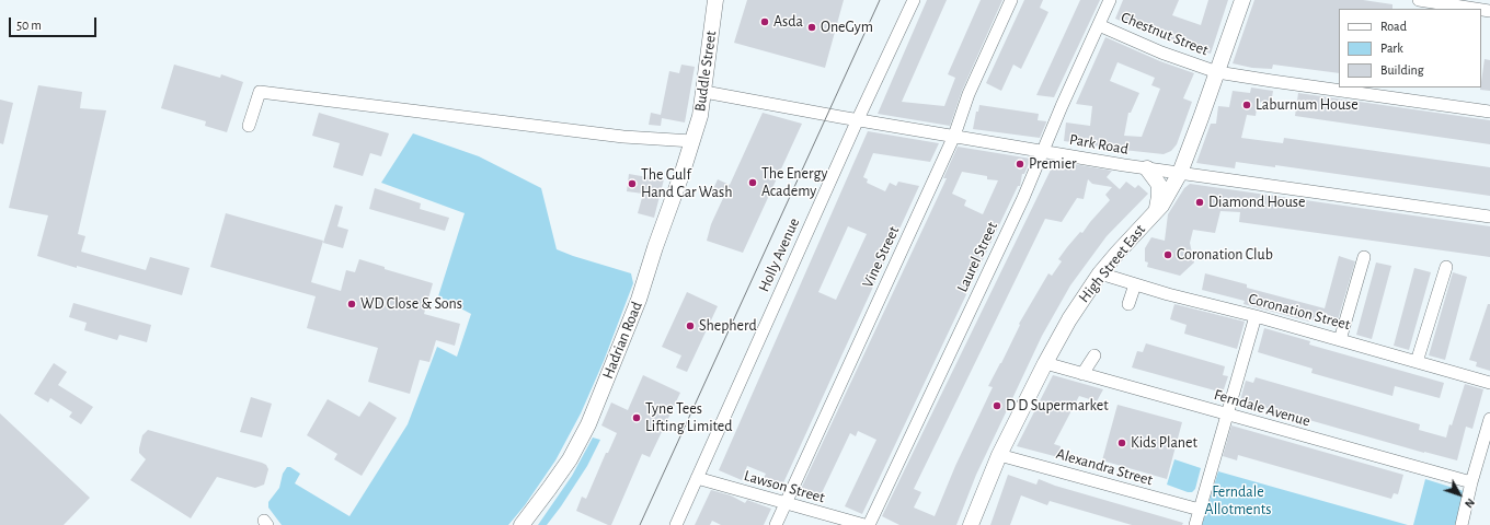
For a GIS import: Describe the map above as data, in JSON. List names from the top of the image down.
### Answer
{
  "streets": {
    "main road": ["Buddle Street", "High Street East", "Hadrian Road"],
    "street": [
      "Chestnut Street",
      "Park Road",
      "Holly Avenue",
      "Vine Street",
      "Laurel Street",
      "Coronation Street",
      "Ferndale Avenue",
      "Alexandra Street",
      "Lawson Street"
    ]
  },
  "crossings": [
    ["Chestnut Street", "Laurel Street"],
    ["Chestnut Street", "High Street East"],
    ["Buddle Street", "Park Road"],
    ["Buddle Street", "Hadrian Road"],
    ["Park Road", "Holly Avenue"],
    ["Park Road", "Vine Street"],
    ["Park Road", "Laurel Street"],
    ["Park Road", "High Street East"],
    ["Holly Avenue", "Lawson Street"],
    ["Vine Street", "Lawson Street"],
    ["High Street East", "Coronation Street"],
    ["High Street East", "Ferndale Avenue"],
    ["High Street East", "Alexandra Street"]
  ],
  "parks": ["Ferndale Allotments"],
  "places": [
    "Asda",
    "OneGym",
    "Laburnum House",
    "Premier",
    "The Energy Academy",
    "The Gulf Hand Car Wash",
    "Diamond House",
    "Coronation Club",
    "WD Close & Sons",
    "Shepherd",
    "D D Supermarket",
    "Tyne Tees Lifting Limited",
    "Kids Planet"
  ],
  "legend": ["Road", "Park", "Building"],
  "scale_bar": "50 m",
  "north": "bottom right"
}
